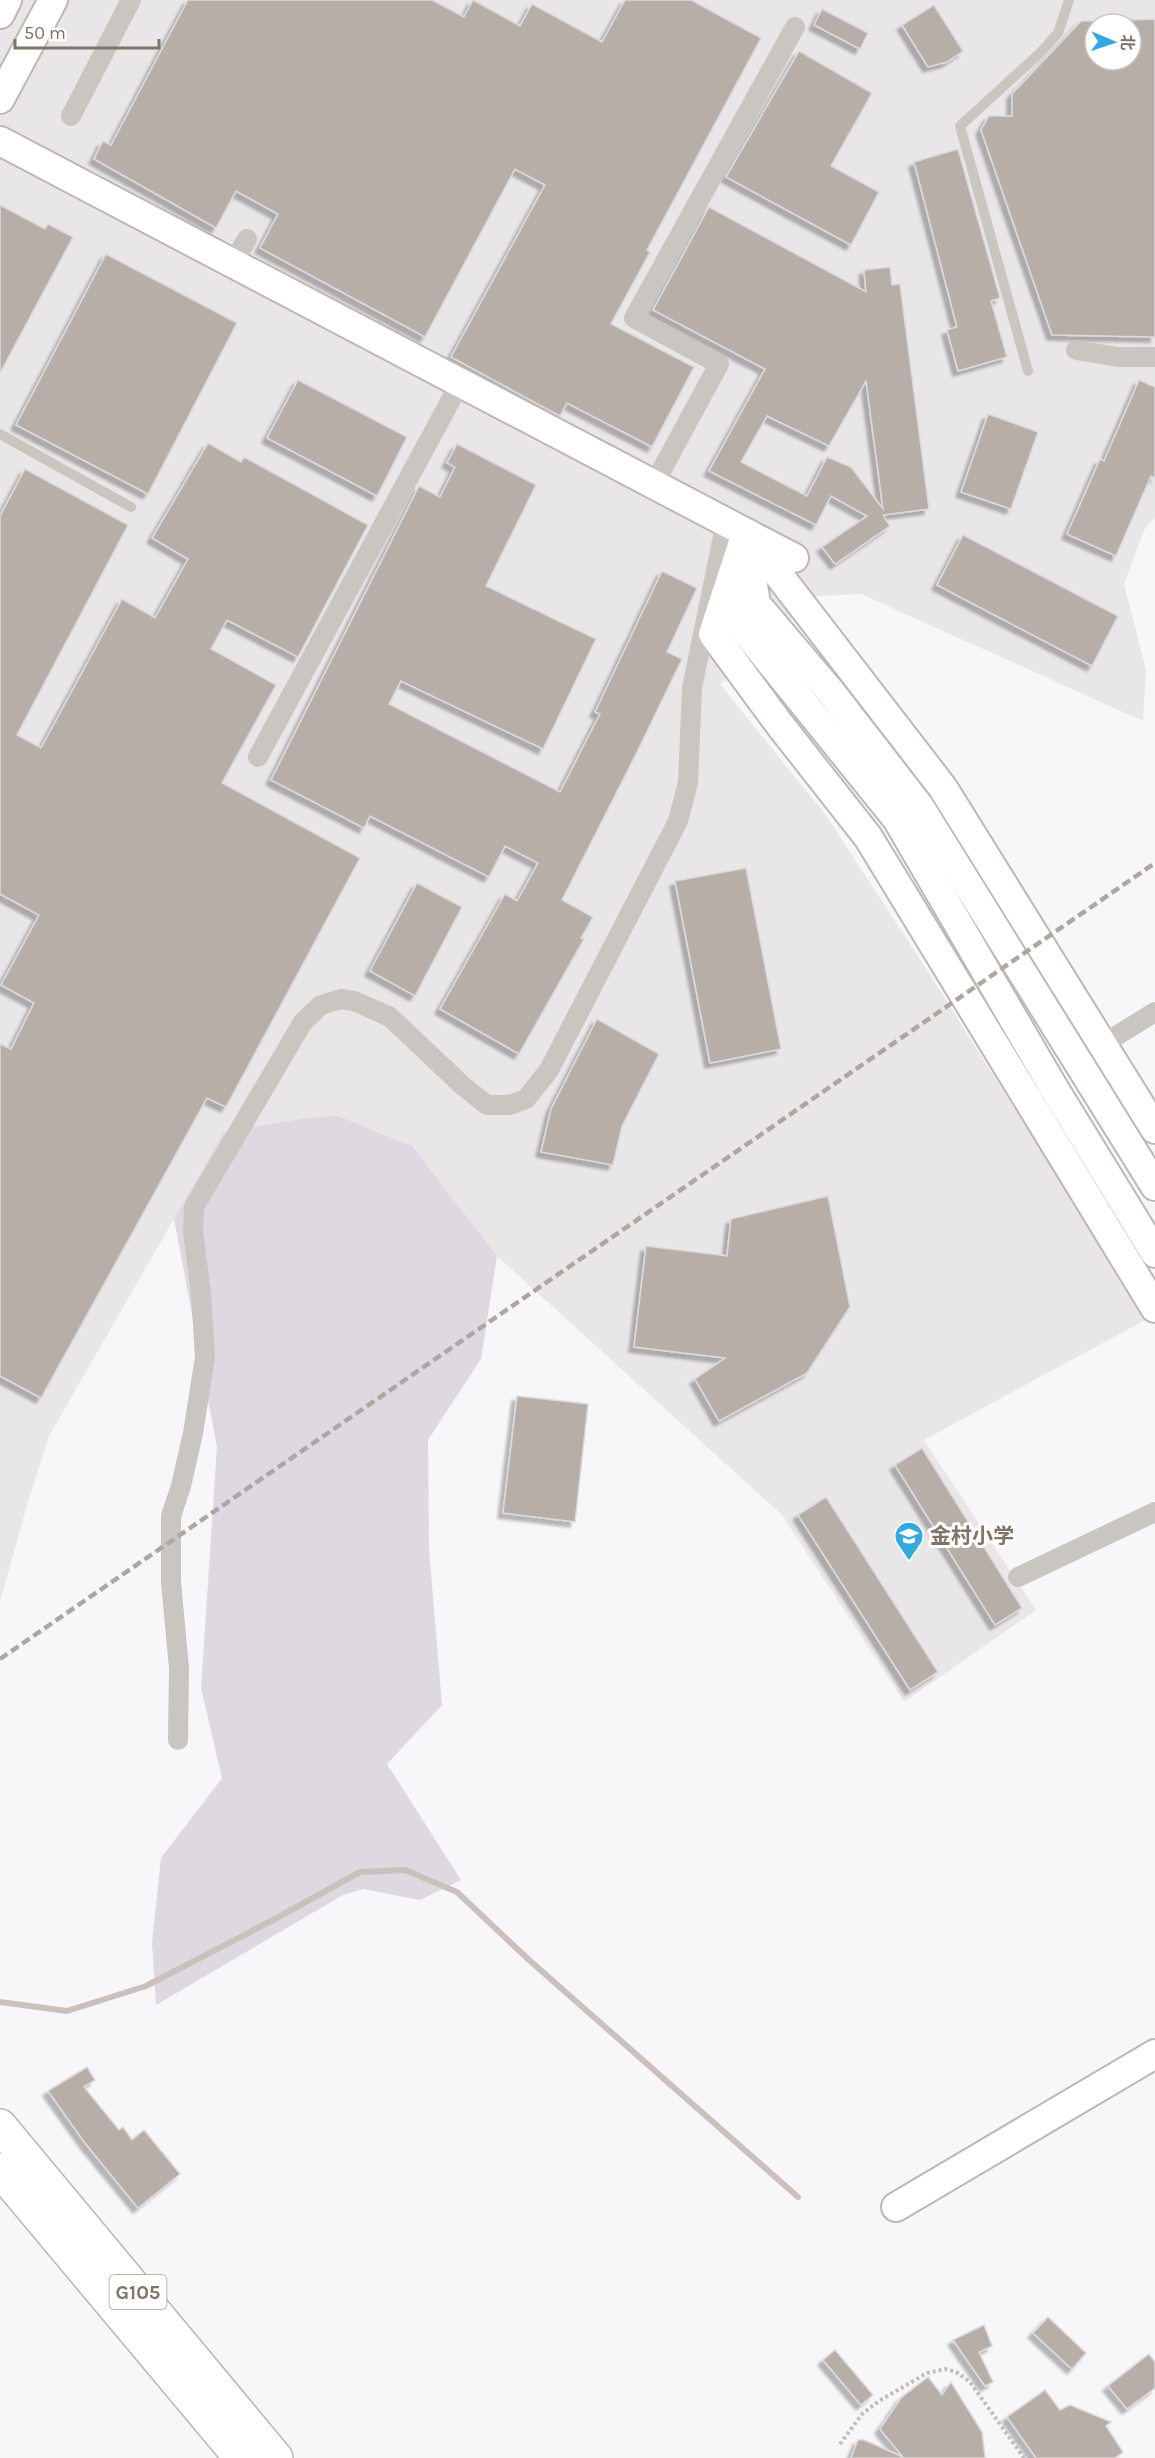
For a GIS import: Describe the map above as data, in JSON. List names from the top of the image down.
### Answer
{
  "streets": {
    "highway": ["G105"]
  },
  "places": {
    "school or university": ["金村小学"]
  },
  "scale_bar": "50 m",
  "north": "right"
}
